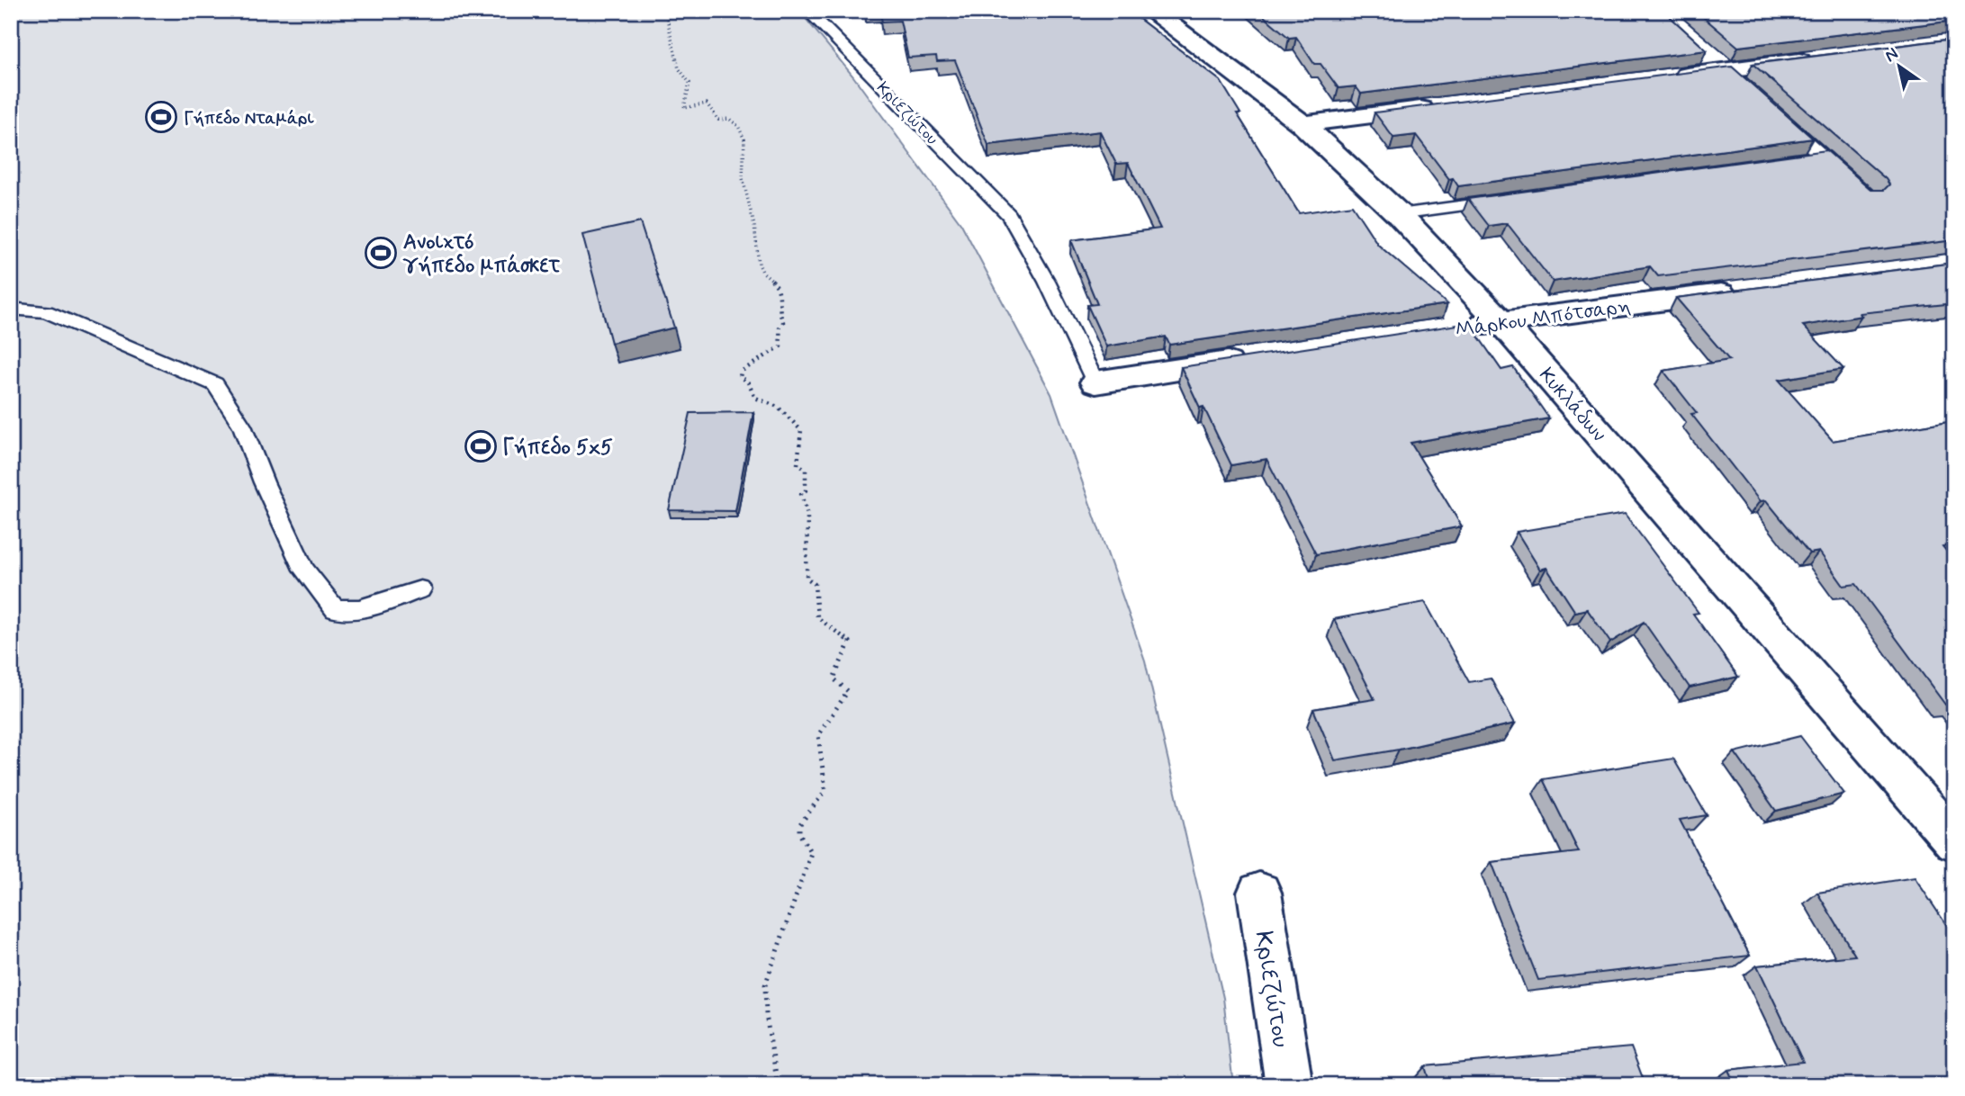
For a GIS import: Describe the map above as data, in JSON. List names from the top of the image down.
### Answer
{
  "streets": {
    "street": ["Κριεζώτου", "Μάρκου Μπότσαρη", "Κυκλάδων"]
  },
  "crossings": [
    ["Μάρκου Μπότσαρη", "Κυκλάδων"]
  ],
  "places": {
    "sports": ["Γήπεδο Νταμάρι", "Ανοιχτό γήπεδο μπάσκετ", "Γήπεδο 5x5"]
  },
  "north": "top left"
}
